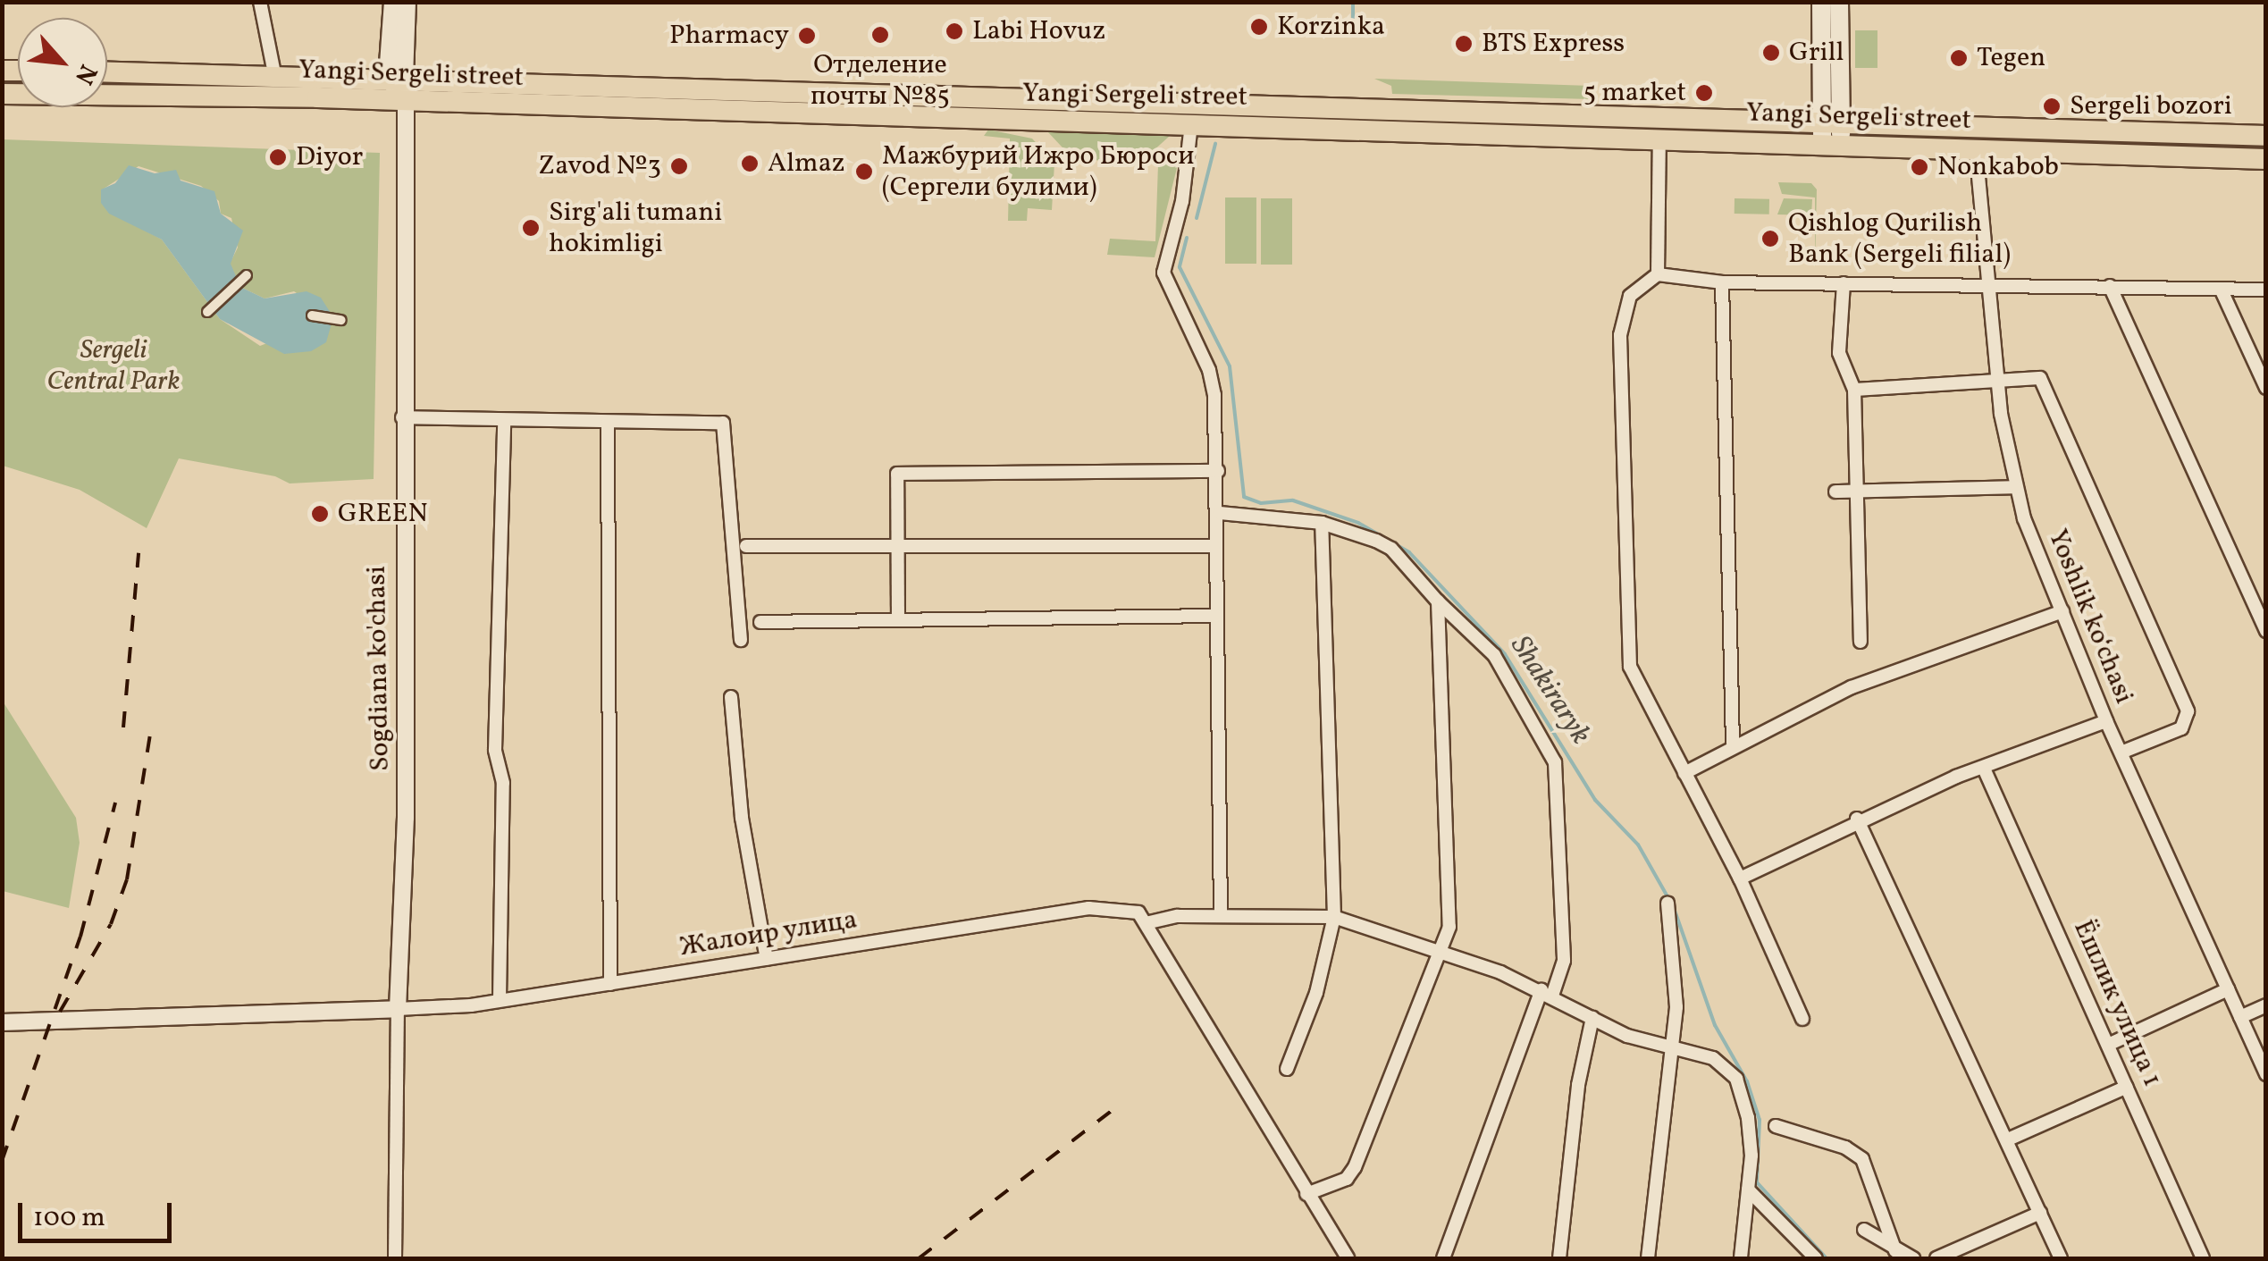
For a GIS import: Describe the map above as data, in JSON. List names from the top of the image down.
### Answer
{
  "streets": {
    "main road": ["Yangi Sergeli street"],
    "street": [
      "Yoshlik koʻchasi",
      "Sogdiana ko'chasi",
      "Жалоир улица",
      "Ёшлик улица 1"
    ]
  },
  "crossings": [
    ["Yangi Sergeli street", "Yoshlik koʻchasi"],
    ["Yangi Sergeli street", "Sogdiana ko'chasi"],
    ["Sogdiana ko'chasi", "Жалоир улица"]
  ],
  "water": ["Shakiraryk"],
  "parks": ["Sergeli Central Park"],
  "places": [
    "Korzinka",
    "Labi Hovuz",
    "Отделение почты №85",
    "Pharmacy",
    "BTS Express",
    "Grill",
    "Tegen",
    "5 market",
    "Sergeli bozori",
    "Diyor",
    "Almaz",
    "Zavod №3",
    "Nonkabob",
    "Мажбурий Ижро Бюроси (Сергели булими)",
    "Sirg'ali tumani hokimligi",
    "Qishlog Qurilish Bank (Sergeli filial)",
    "GREEN"
  ],
  "scale_bar": "100 m",
  "north": "bottom right"
}
